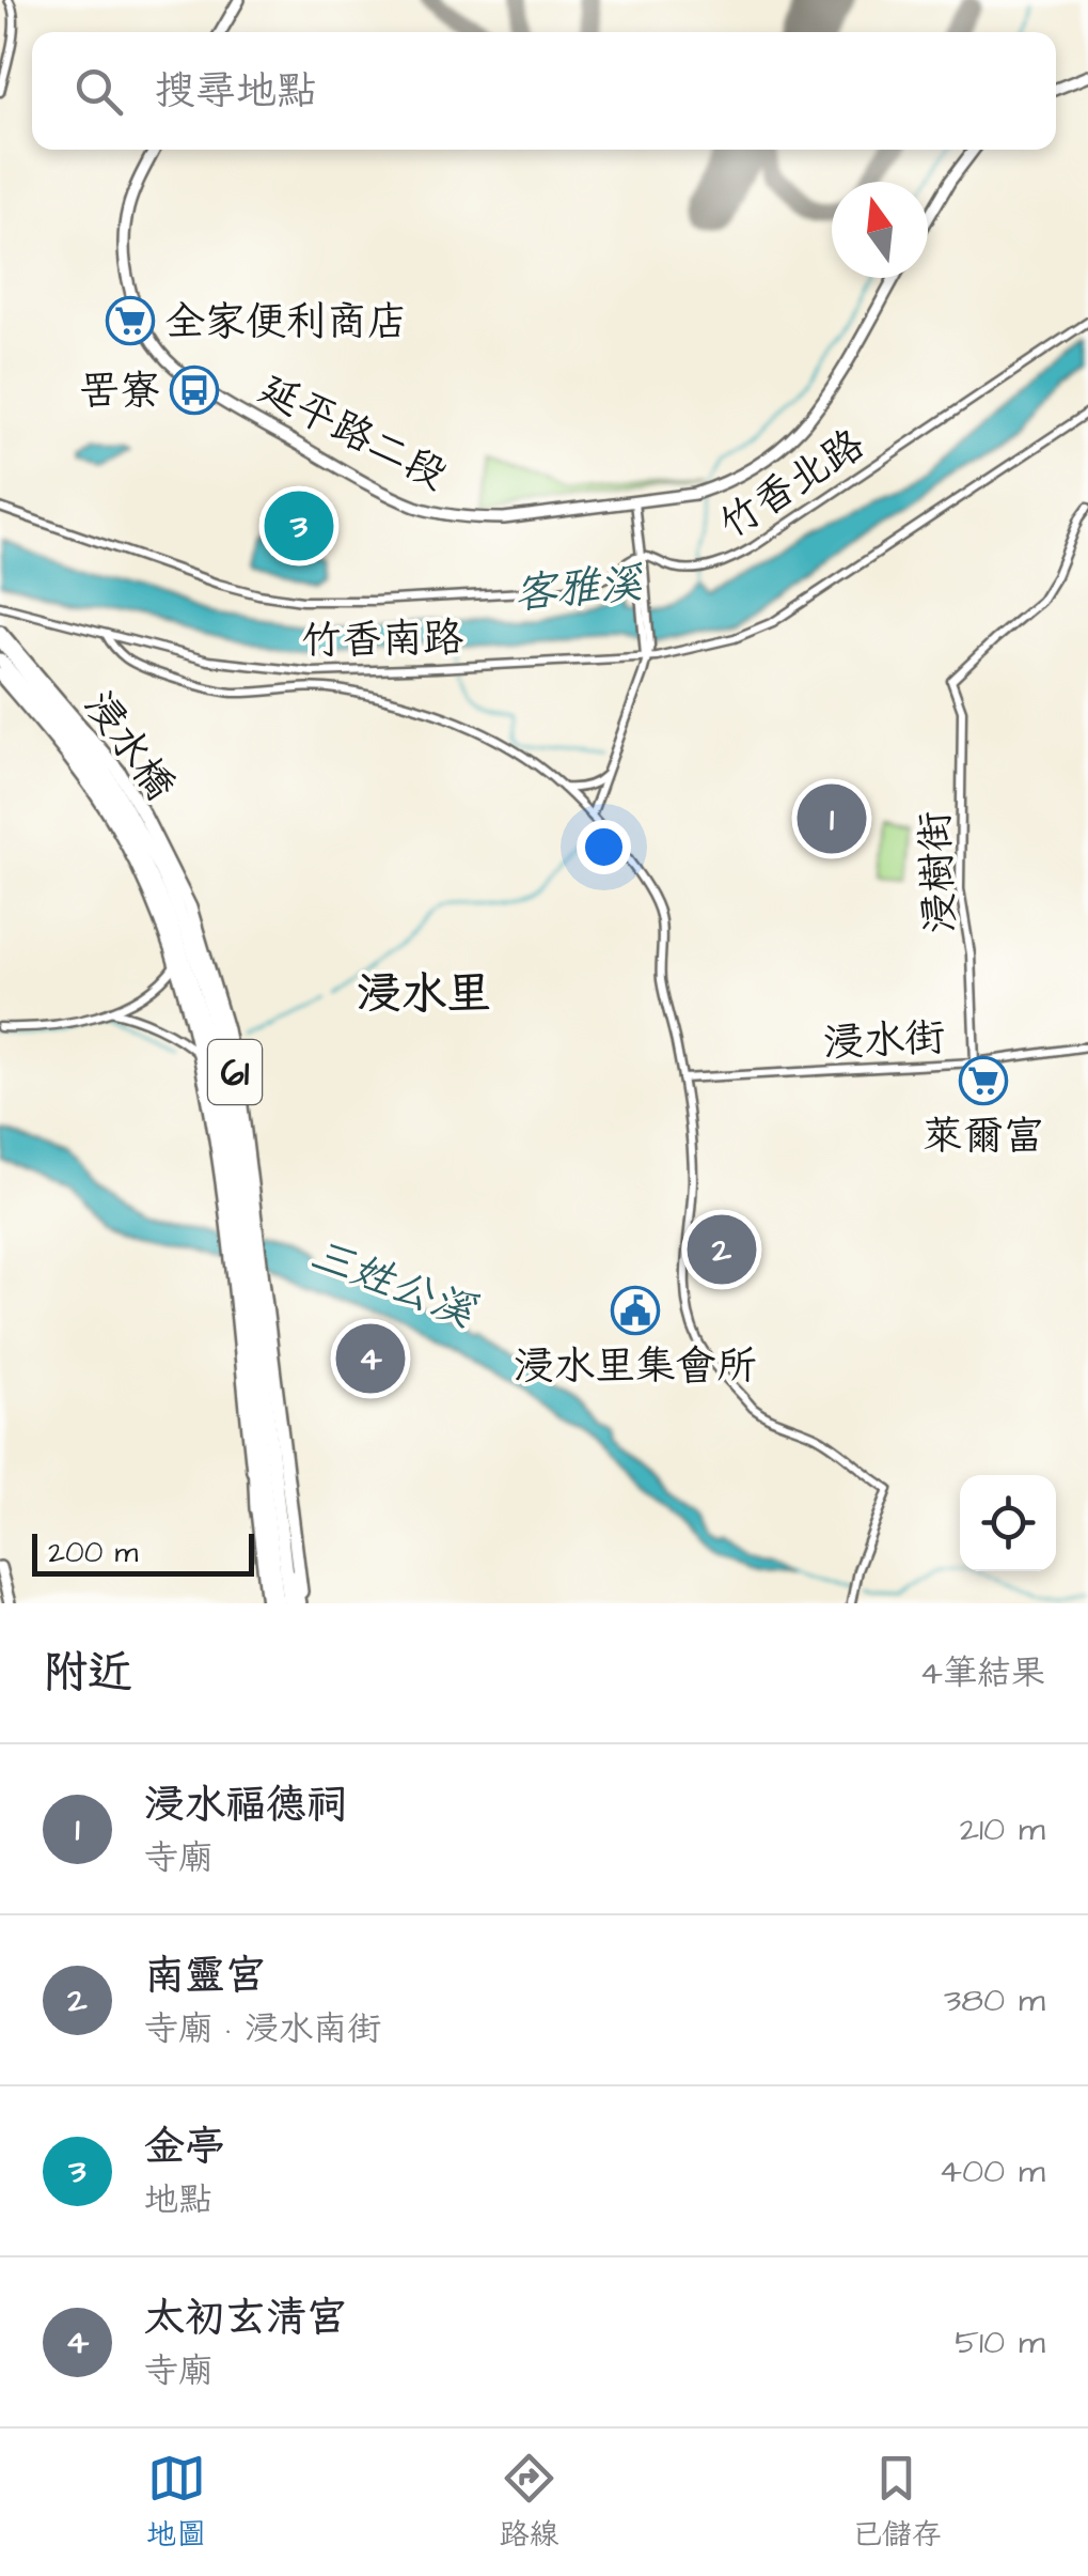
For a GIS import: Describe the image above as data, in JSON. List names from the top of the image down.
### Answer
{
  "streets": {
    "main road": ["浸水橋", "61"],
    "street": [
      "延平路二段",
      "竹香北路",
      "竹香南路",
      "浸樹街",
      "浸水街"
    ]
  },
  "crossings": [
    ["浸水橋", "61"],
    ["浸樹街", "浸水街"]
  ],
  "districts": ["浸水里"],
  "water": ["客雅溪", "三姓公溪"],
  "places": {
    "supermarket": ["全家便利商店", "萊爾富"],
    "bus stop": ["罟寮"],
    "public building": ["浸水里集會所"]
  },
  "scale_bar": "200 m",
  "north": "top",
  "page": {
    "search": "搜尋地點",
    "pins": [
      "3",
      "1",
      "2",
      "4"
    ],
    "scale": "200 m",
    "heading": ["附近", "4筆結果"],
    "list": [
      {
        "mark": "1",
        "name": "浸水福德祠",
        "note": "寺廟",
        "value": "210 m"
      },
      {
        "mark": "2",
        "name": "南靈宮",
        "note": "寺廟 · 浸水南街",
        "value": "380 m"
      },
      {
        "mark": "3",
        "name": "金亭",
        "note": "地點",
        "value": "400 m"
      },
      {
        "mark": "4",
        "name": "太初玄清宮",
        "note": "寺廟",
        "value": "510 m"
      }
    ],
    "nav": ["地圖", "路線", "已儲存"]
  }
}
